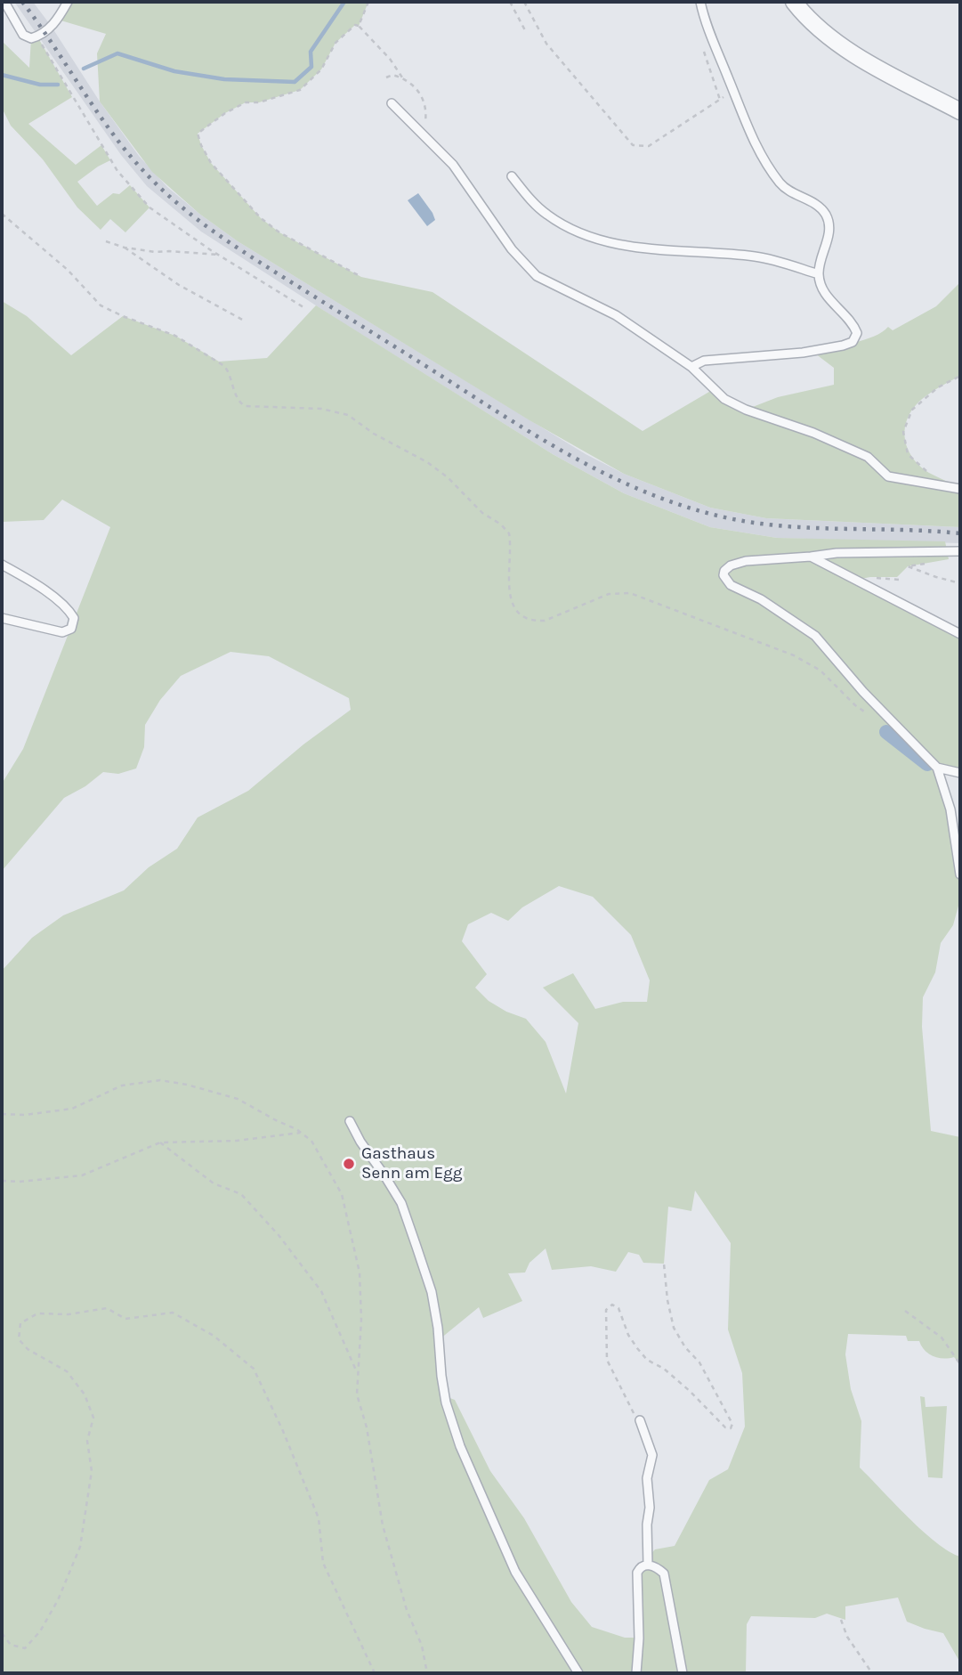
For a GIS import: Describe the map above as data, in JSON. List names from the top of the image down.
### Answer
{
  "places": ["Gasthaus Senn am Egg"]
}
